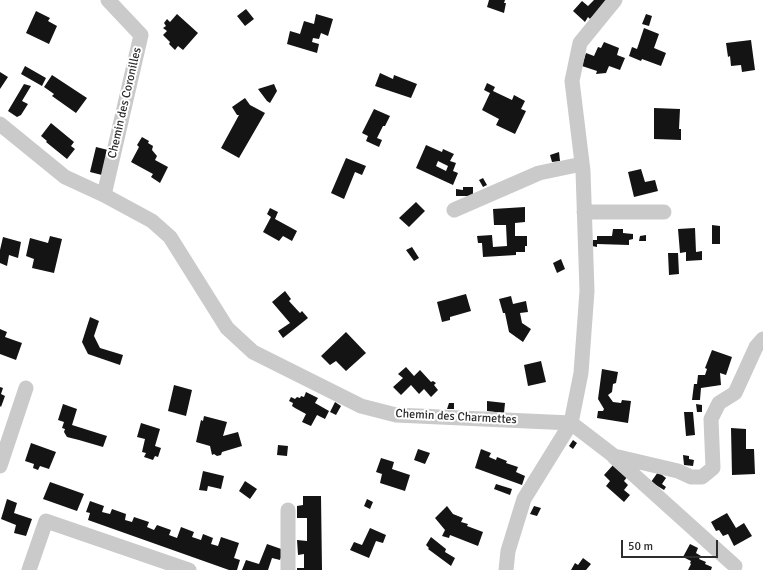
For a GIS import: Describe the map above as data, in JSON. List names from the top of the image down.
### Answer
{
  "streets": {
    "street": ["Chemin des Coronilles", "Chemin des Charmettes"]
  },
  "crossings": [
    ["Chemin des Coronilles", "Chemin des Charmettes"]
  ],
  "scale_bar": "50 m"
}
